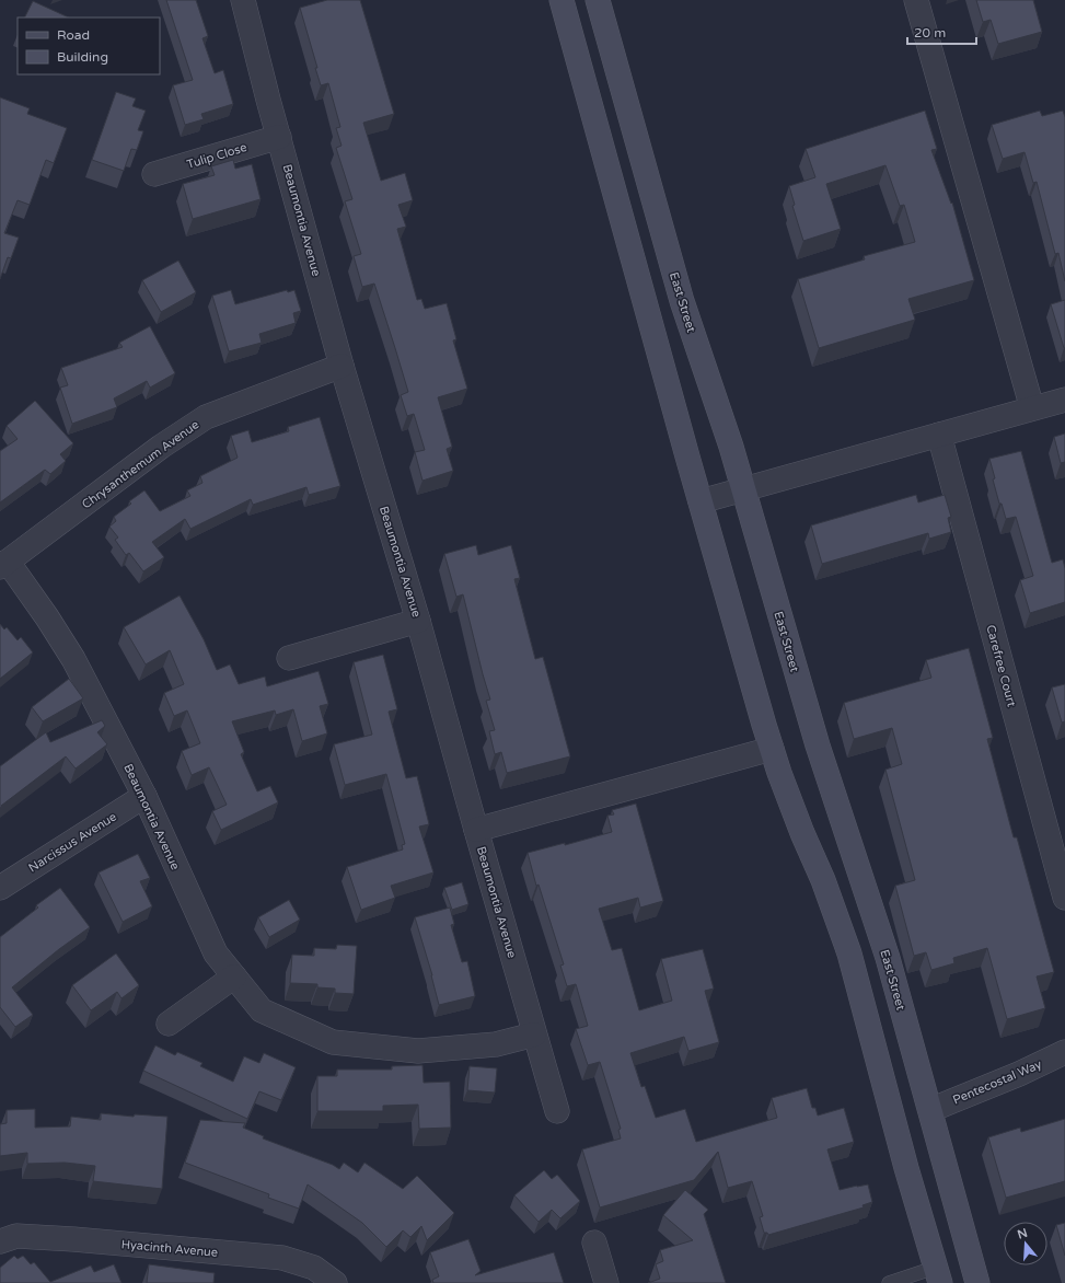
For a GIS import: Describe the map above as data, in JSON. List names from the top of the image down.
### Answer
{
  "streets": {
    "main road": ["East Street"],
    "street": [
      "Tulip Close",
      "Beaumontia Avenue",
      "Chrysanthemum Avenue",
      "Carefree Court",
      "Narcissus Avenue",
      "Pentecostal Way",
      "Hyacinth Avenue"
    ]
  },
  "crossings": [
    ["Tulip Close", "Beaumontia Avenue"],
    ["Beaumontia Avenue", "Chrysanthemum Avenue"],
    ["Beaumontia Avenue", "Narcissus Avenue"],
    ["East Street", "Pentecostal Way"]
  ],
  "legend": ["Road", "Building"],
  "scale_bar": "20 m",
  "north": "top"
}
